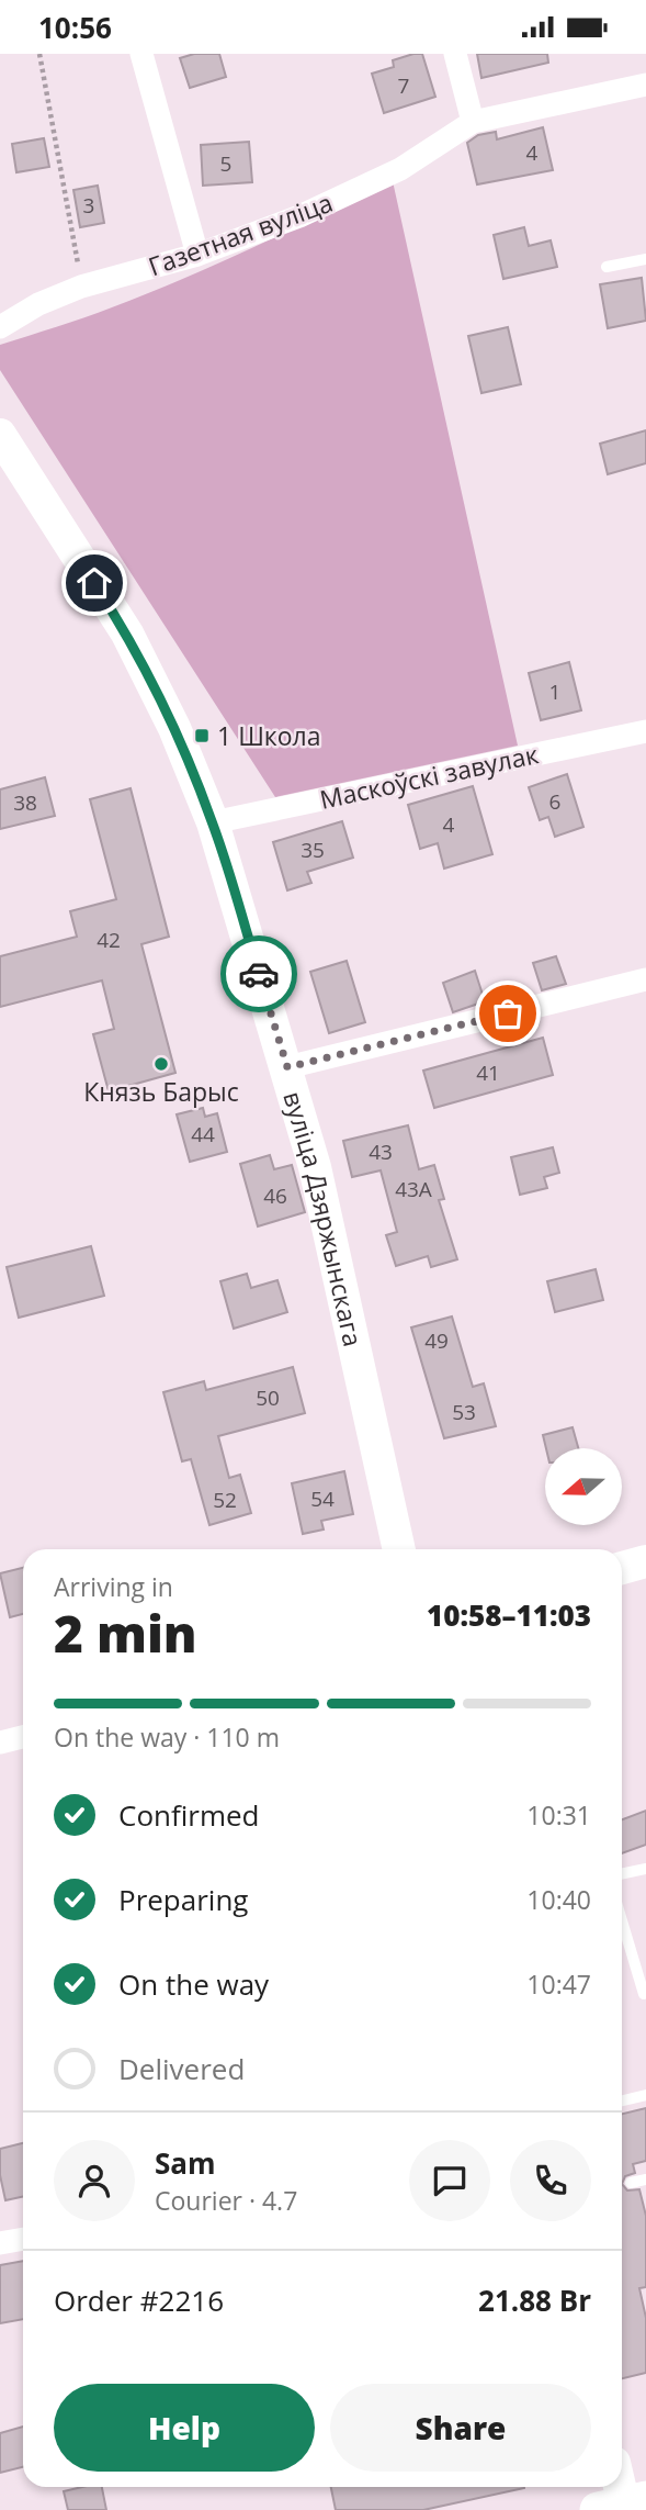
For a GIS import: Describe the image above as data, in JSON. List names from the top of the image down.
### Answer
{
  "streets": {
    "street": ["Газетная вуліца", "Маскоўскі завулак", "вуліца Дзяржынскага"]
  },
  "crossings": [
    ["Маскоўскі завулак", "вуліца Дзяржынскага"]
  ],
  "places": {
    "transit": ["1 Школа"],
    "other": ["Князь Барыс"]
  },
  "house_numbers": [
    "7",
    "4",
    "5",
    "3",
    "1",
    "6",
    "38",
    "4",
    "35",
    "42",
    "41",
    "44",
    "43",
    "43А",
    "46",
    "49",
    "50",
    "53",
    "54",
    "52"
  ],
  "north": "left",
  "page": {
    "status": "10:56",
    "heading": ["2 min", "Arriving in", "10:58–11:03"],
    "panel": [
      "Sam",
      "Courier · 4.7",
      "Order #2216",
      "21.88 Br"
    ],
    "bar": "On the way · 110 m",
    "list": [
      ["Confirmed", "10:31"],
      ["Preparing", "10:40"],
      ["On the way", "10:47"],
      "Delivered"
    ],
    "buttons": ["Help", "Share"]
  }
}
